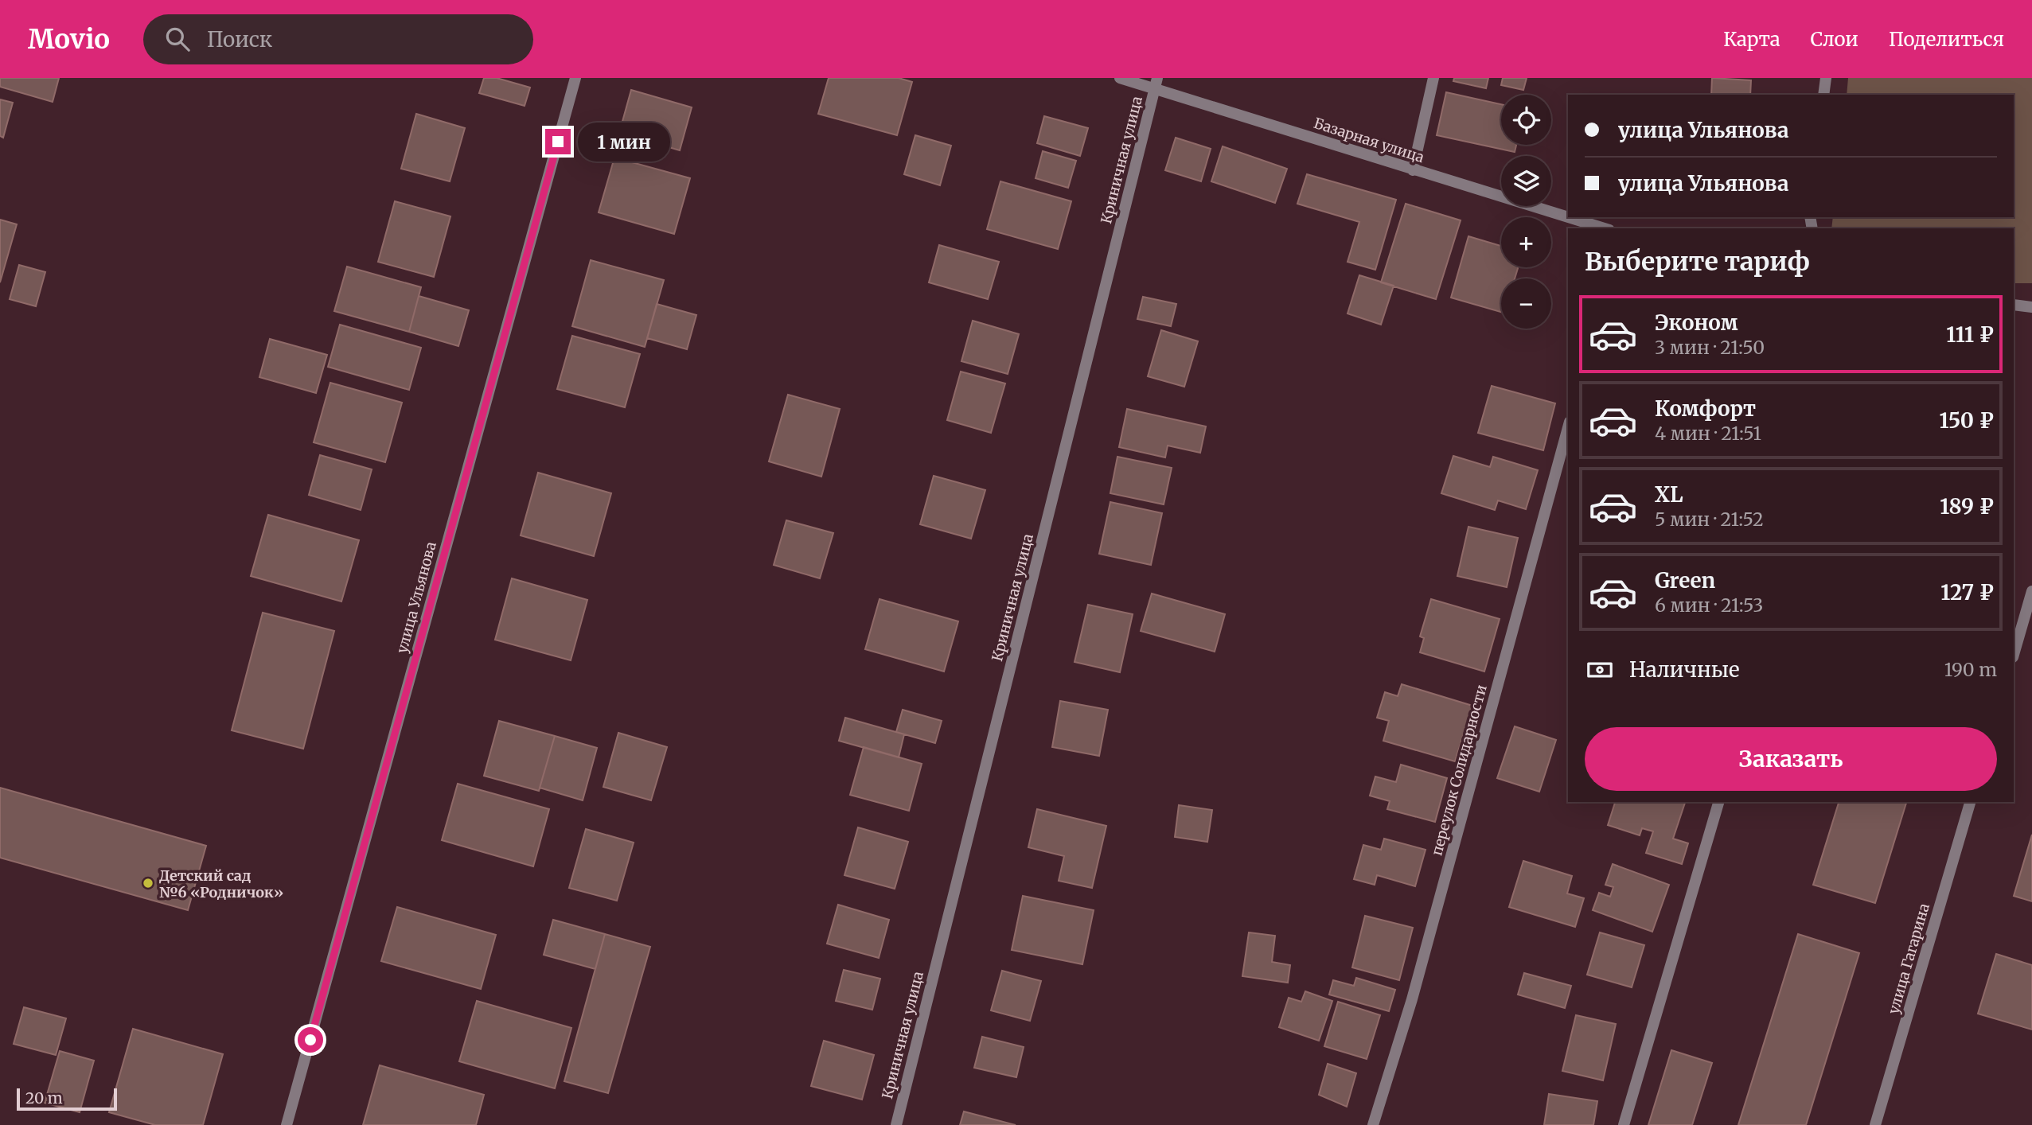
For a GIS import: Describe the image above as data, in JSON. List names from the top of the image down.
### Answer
{
  "streets": {
    "street": [
      "Базарная улица",
      "Криничная улица",
      "улица Ульянова",
      "переулок Солидарности",
      "улица Гагарина"
    ]
  },
  "crossings": [
    ["Базарная улица", "Криничная улица"]
  ],
  "places": ["Детский сад №6 «Родничок»"],
  "scale_bar": "20 m",
  "page": {
    "header": "Movio",
    "search": "Поиск",
    "nav": ["Карта", "Слои", "Поделиться"],
    "map_buttons": ["+", "−"],
    "banner": ["улица Ульянова", "улица Ульянова"],
    "bubble": "1 мин",
    "heading": "Выберите тариф",
    "list": [
      {
        "name": "Эконом",
        "note": "3 мин · 21:50",
        "value": "111 ₽"
      },
      {
        "name": "Комфорт",
        "note": "4 мин · 21:51",
        "value": "150 ₽"
      },
      {
        "name": "XL",
        "note": "5 мин · 21:52",
        "value": "189 ₽"
      },
      {
        "name": "Green",
        "note": "6 мин · 21:53",
        "value": "127 ₽"
      }
    ],
    "pay": ["Наличные", "190 m"],
    "buttons": "Заказать",
    "scale": "20 m"
  }
}
